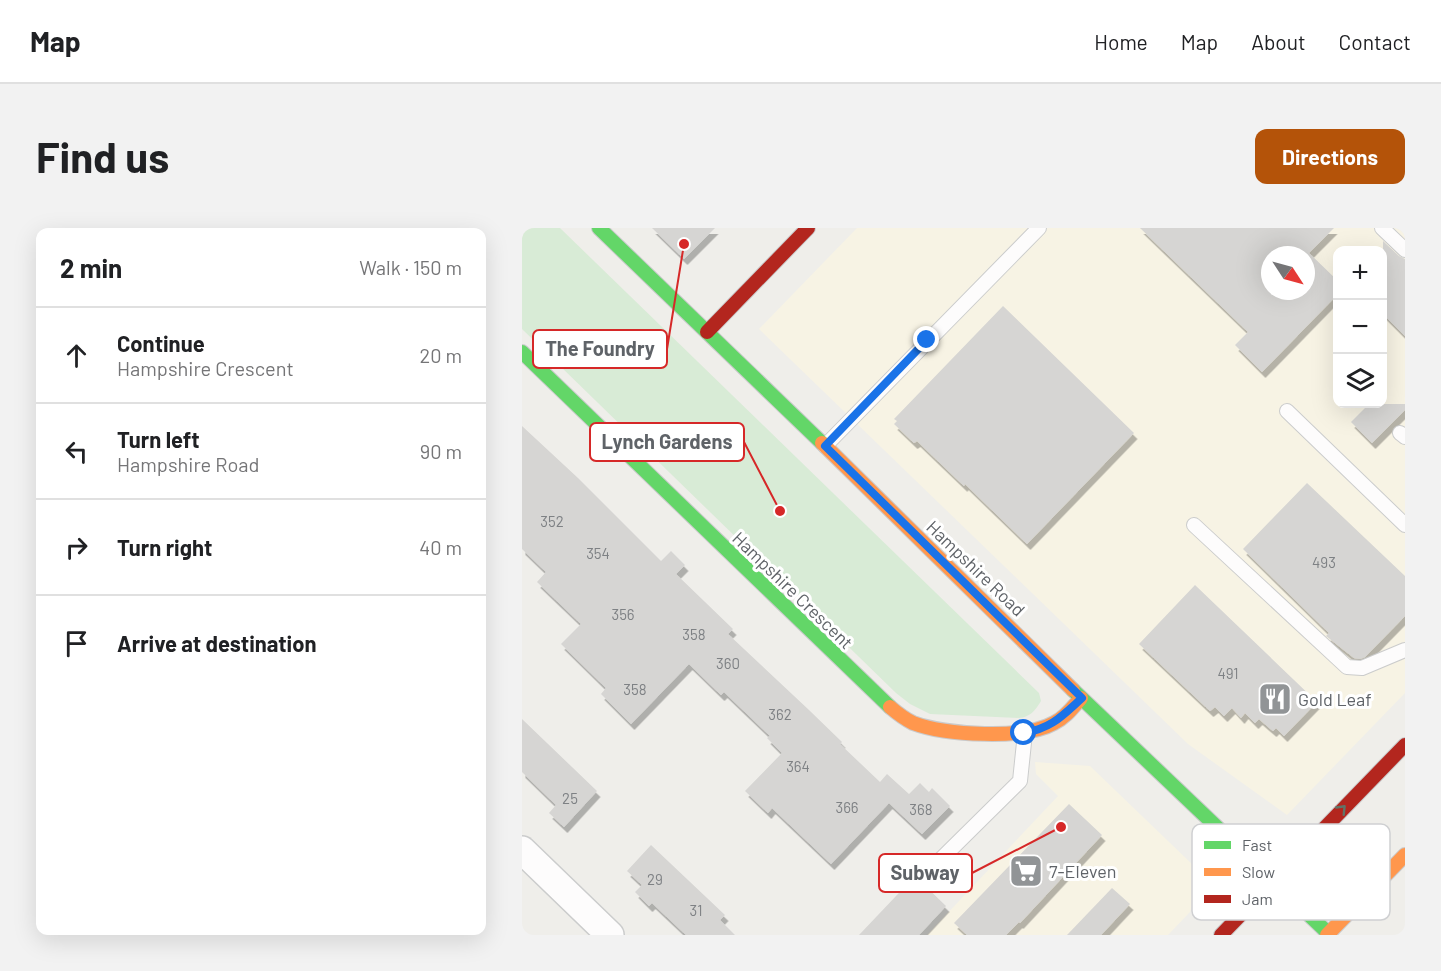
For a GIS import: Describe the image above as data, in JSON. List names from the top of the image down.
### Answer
{
  "streets": {
    "main road": ["Hampshire Road", "Hampshire Crescent"]
  },
  "crossings": [
    ["Hampshire Road", "Hampshire Crescent"]
  ],
  "places": {
    "other": ["The Foundry", "Lynch Gardens", "Subway"],
    "restaurant": ["Gold Leaf"],
    "supermarket": ["7-Eleven"]
  },
  "house_numbers": [
    "352",
    "354",
    "493",
    "356",
    "358",
    "360",
    "491",
    "358",
    "362",
    "364",
    "25",
    "366",
    "368",
    "29",
    "31"
  ],
  "legend": ["Fast", "Slow", "Jam"],
  "north": "bottom right",
  "page": {
    "header": "Map",
    "nav": [
      "Home",
      "Map",
      "About",
      "Contact"
    ],
    "buttons": "Directions",
    "title": "Find us",
    "heading": ["2 min", "Walk · 150 m"],
    "map_buttons": ["+", "−"],
    "list": [
      ["Continue", "Hampshire Crescent", "20 m"],
      ["Turn left", "Hampshire Road", "90 m"],
      ["Turn right", "40 m"],
      "Arrive at destination"
    ]
  }
}
